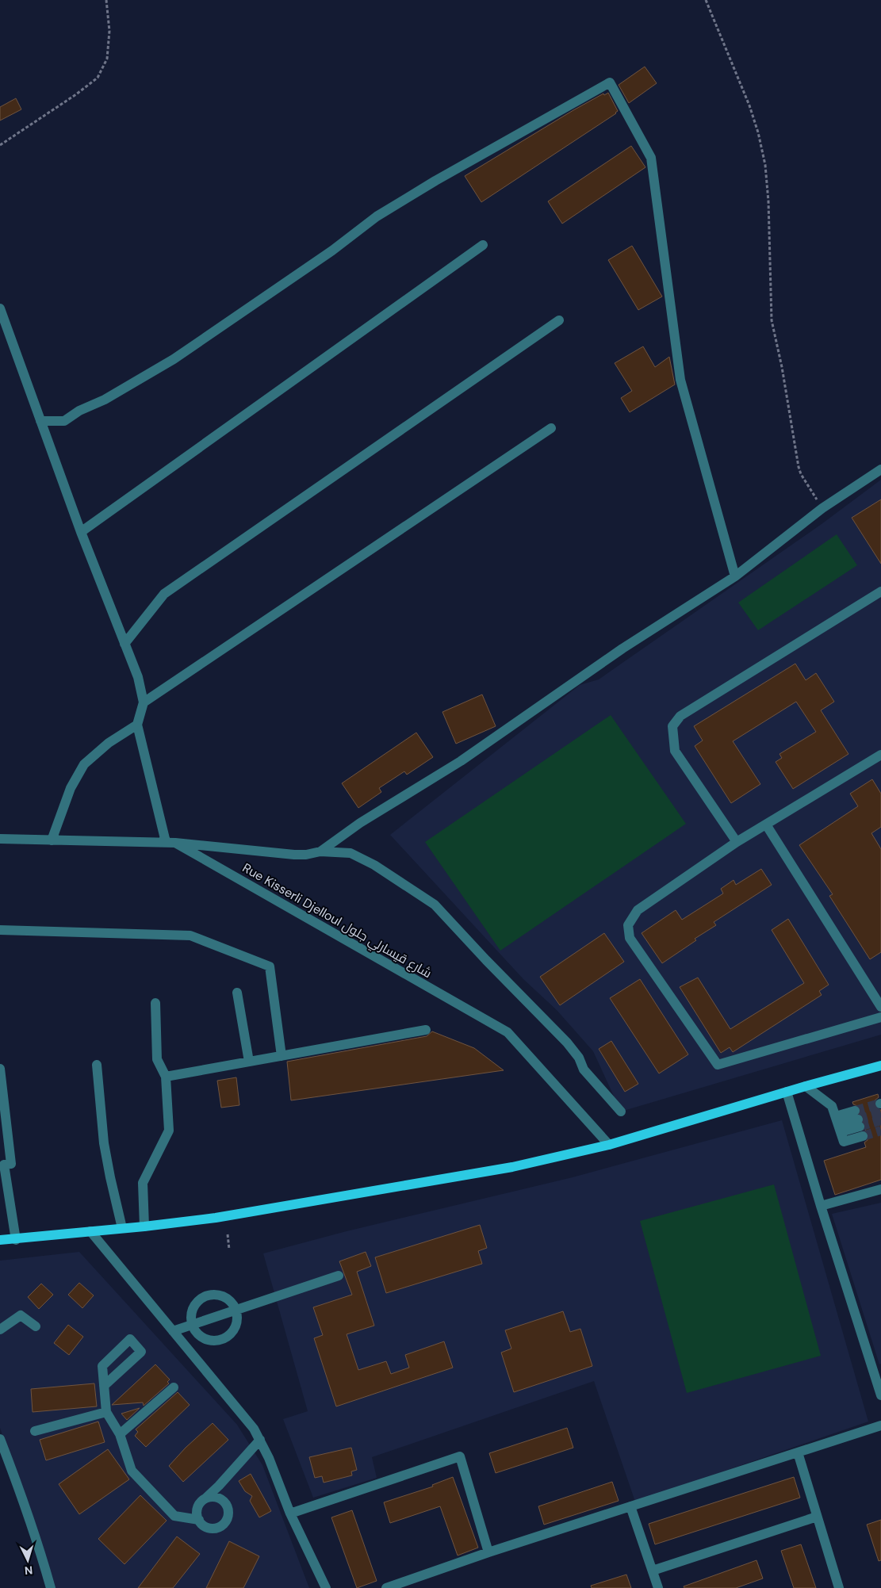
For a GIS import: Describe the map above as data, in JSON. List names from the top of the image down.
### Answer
{
  "streets": {
    "street": ["Rue Kisserli Djelloul شارع قيسارلي جلول"]
  },
  "north": "bottom"
}
